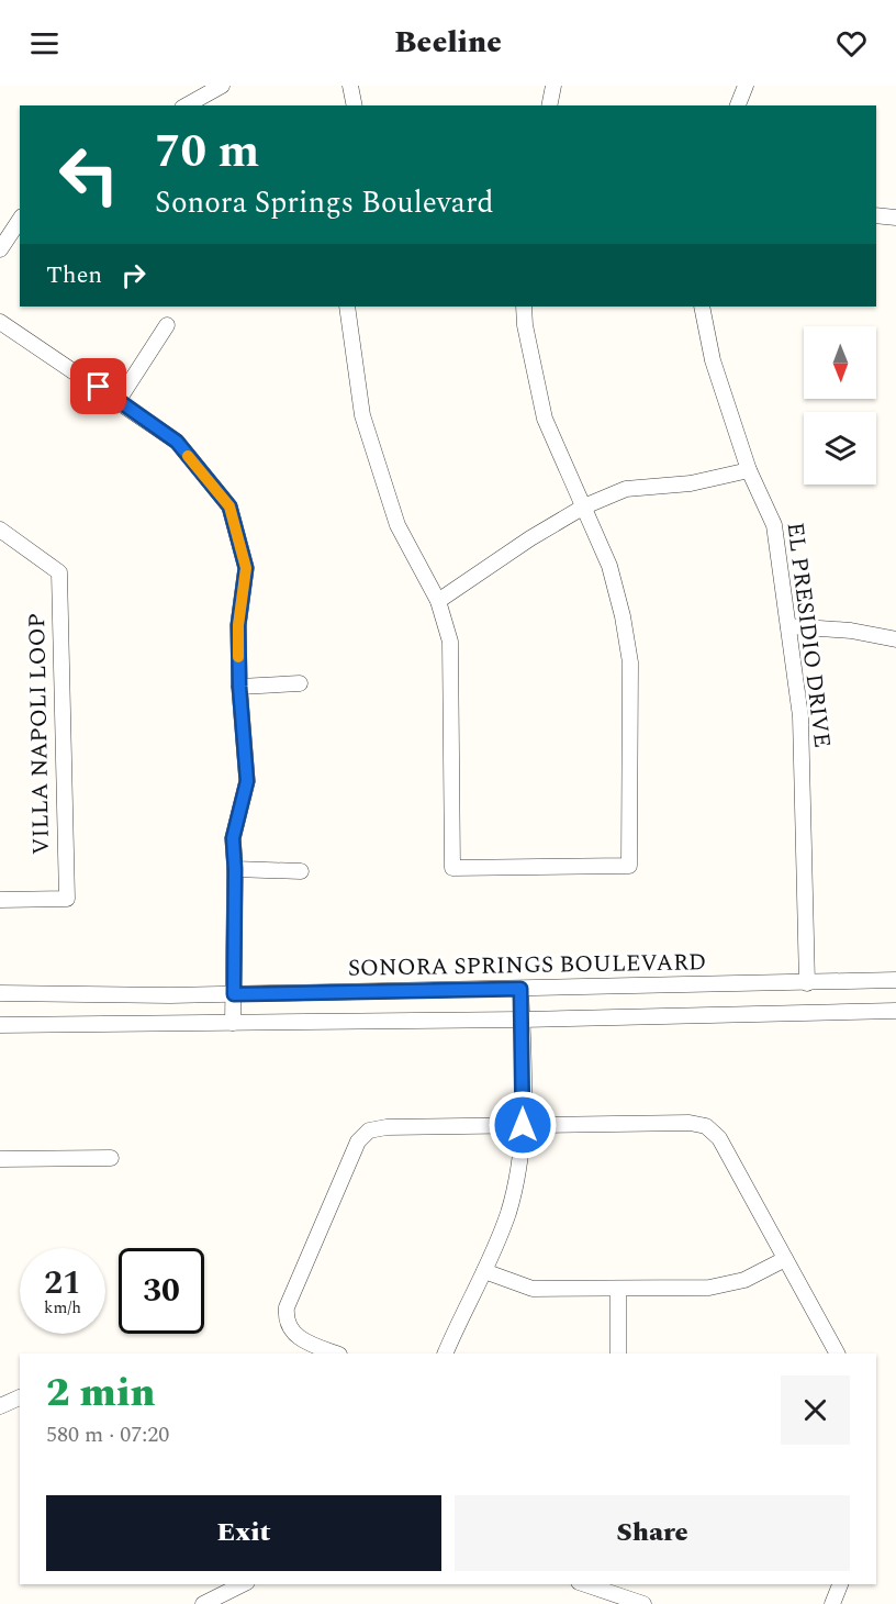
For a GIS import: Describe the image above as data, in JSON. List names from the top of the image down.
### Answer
{
  "streets": {
    "street": ["EL PRESIDIO DRIVE", "VILLA NAPOLI LOOP", "SONORA SPRINGS BOULEVARD"]
  },
  "crossings": [
    ["EL PRESIDIO DRIVE", "SONORA SPRINGS BOULEVARD"]
  ],
  "north": "bottom",
  "page": {
    "header": "Beeline",
    "turn": ["70 m", "Sonora Springs Boulevard"],
    "then": "Then",
    "speed": "21 km/h",
    "limit": "30",
    "heading": ["2 min", "580 m · 07:20"],
    "buttons": ["Exit", "Share"]
  }
}
